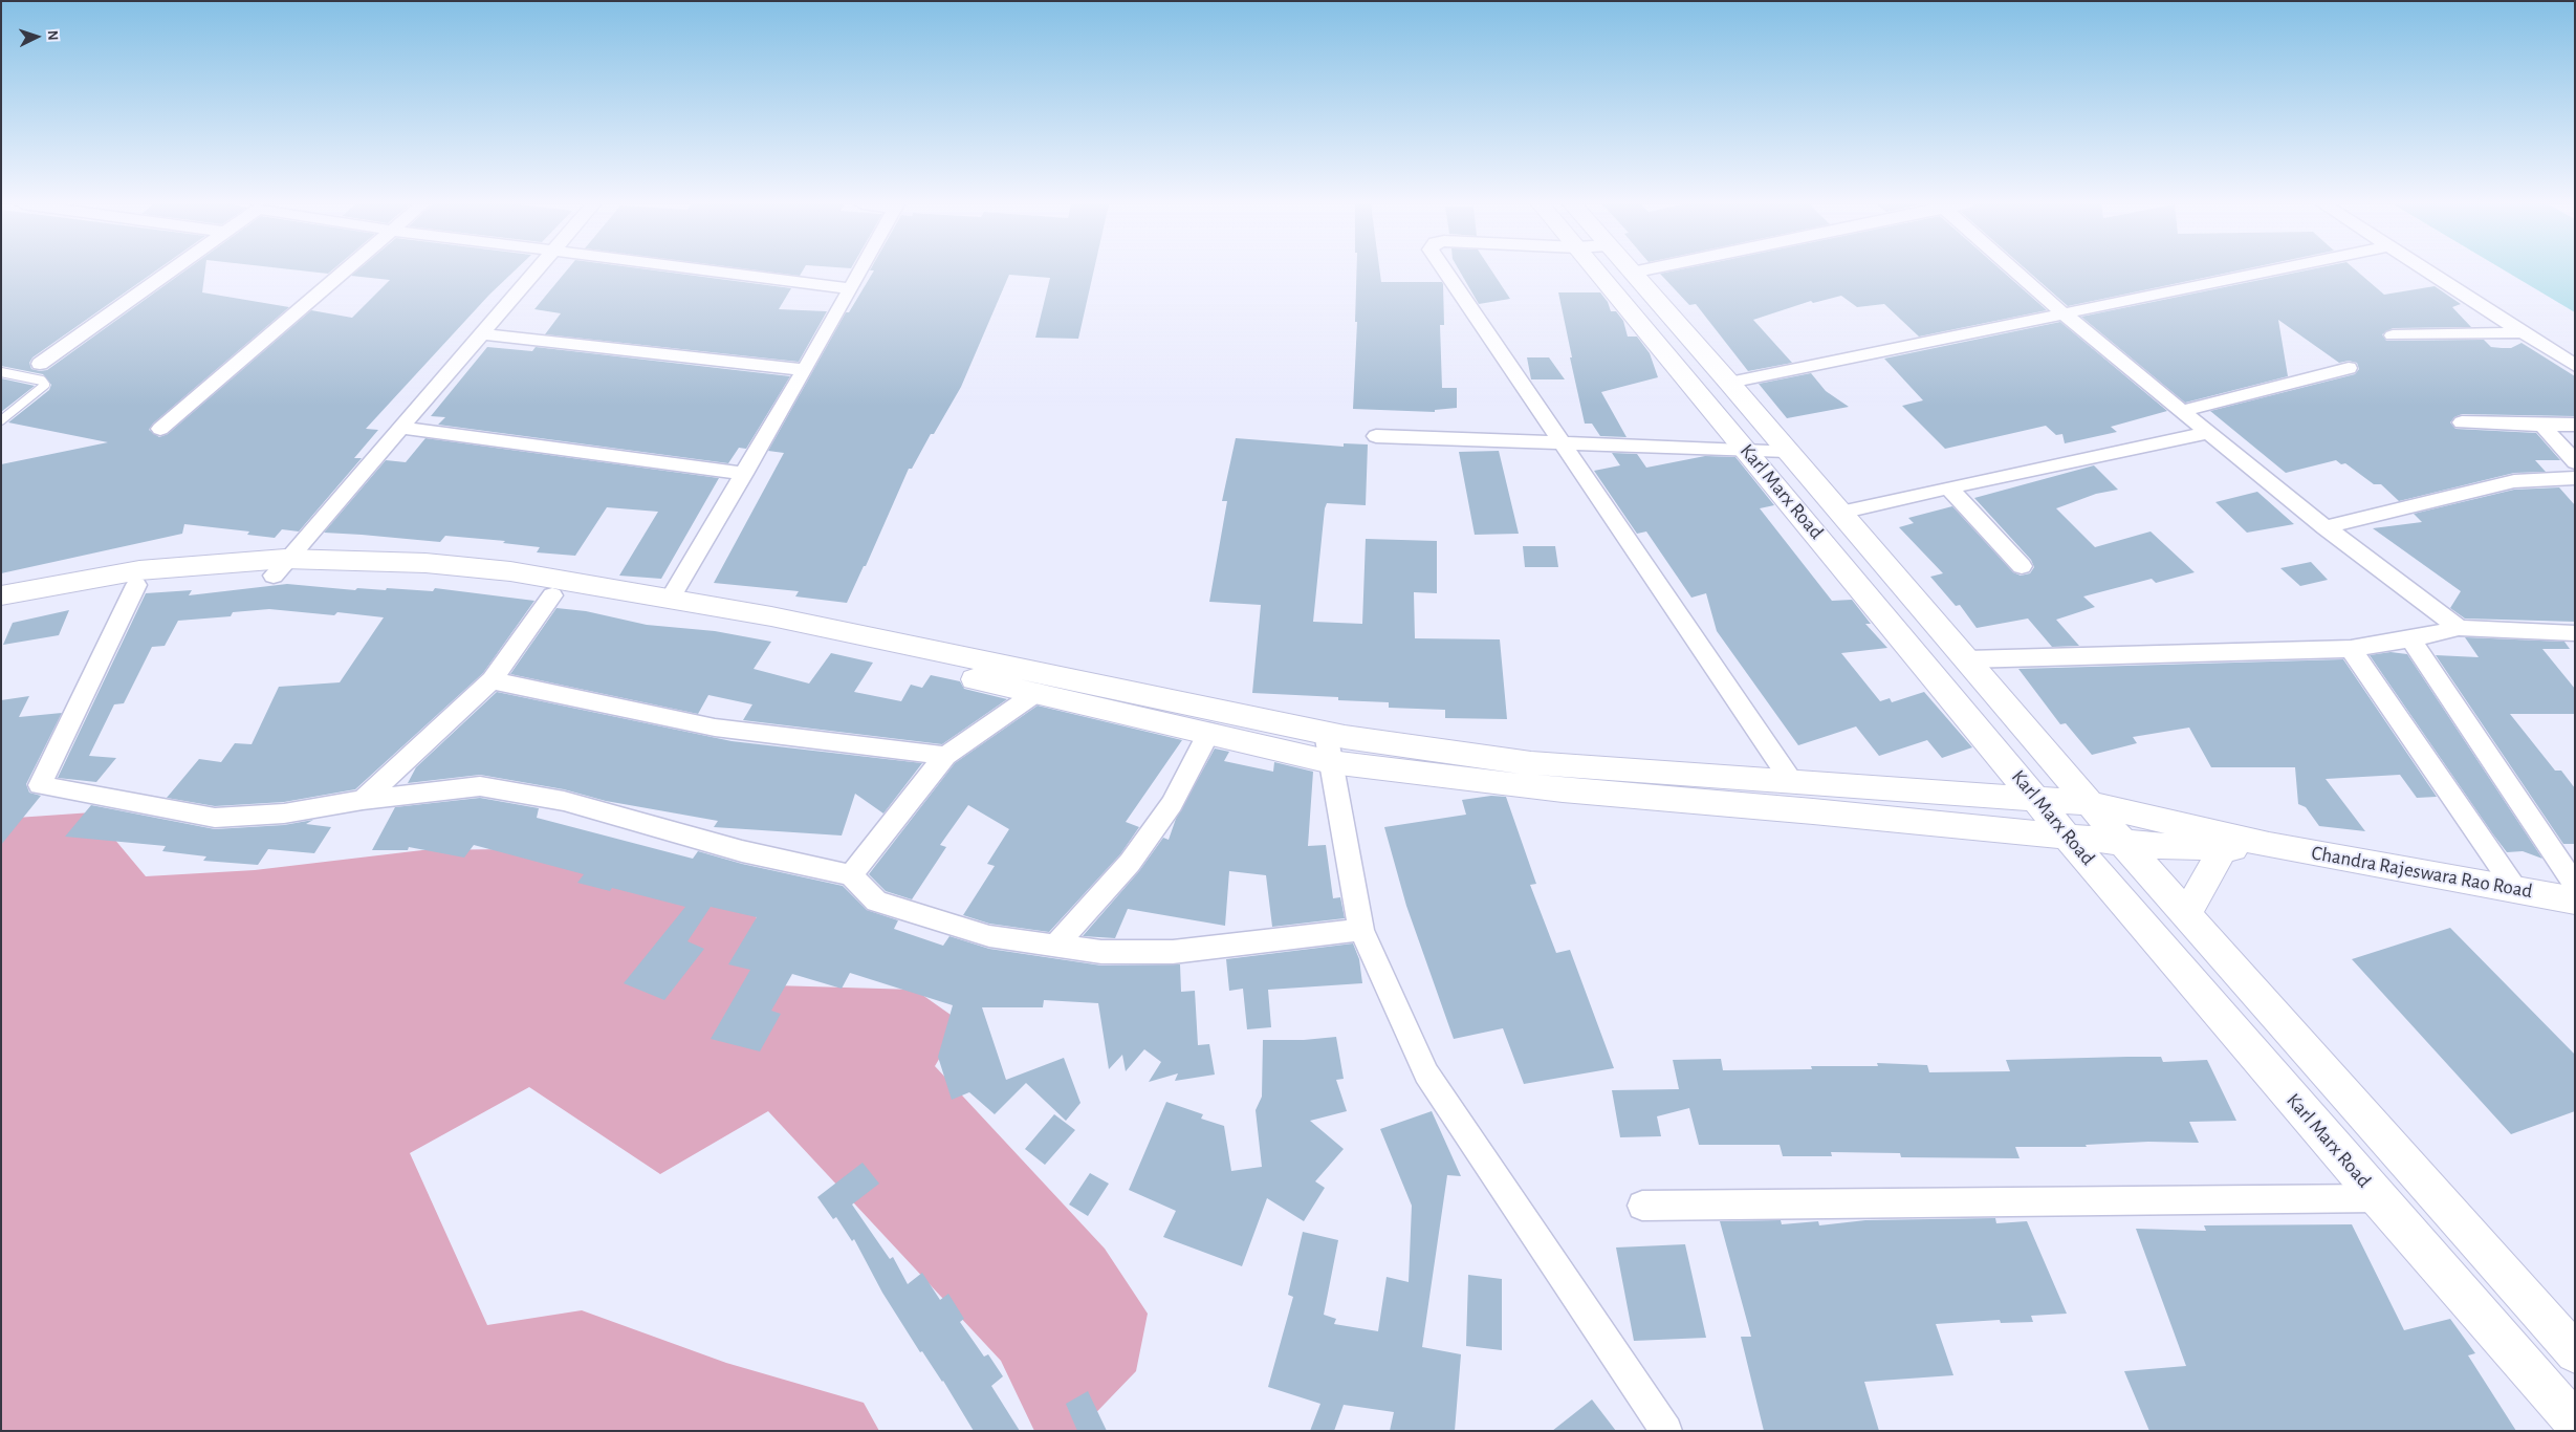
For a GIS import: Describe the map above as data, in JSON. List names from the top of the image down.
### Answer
{
  "streets": {
    "street": ["Karl Marx Road", "Chandra Rajeswara Rao Road"]
  },
  "north": "right"
}
